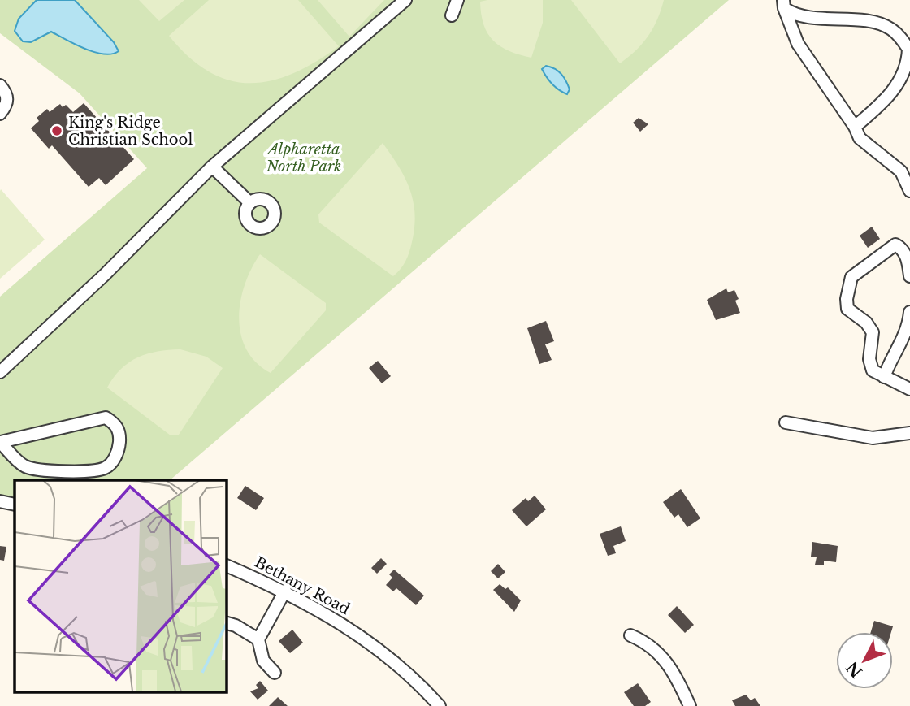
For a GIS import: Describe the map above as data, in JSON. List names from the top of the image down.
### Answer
{
  "streets": {
    "street": ["Bethany Road"]
  },
  "parks": ["Alpharetta North Park"],
  "places": ["King's Ridge Christian School"],
  "north": "bottom left"
}
